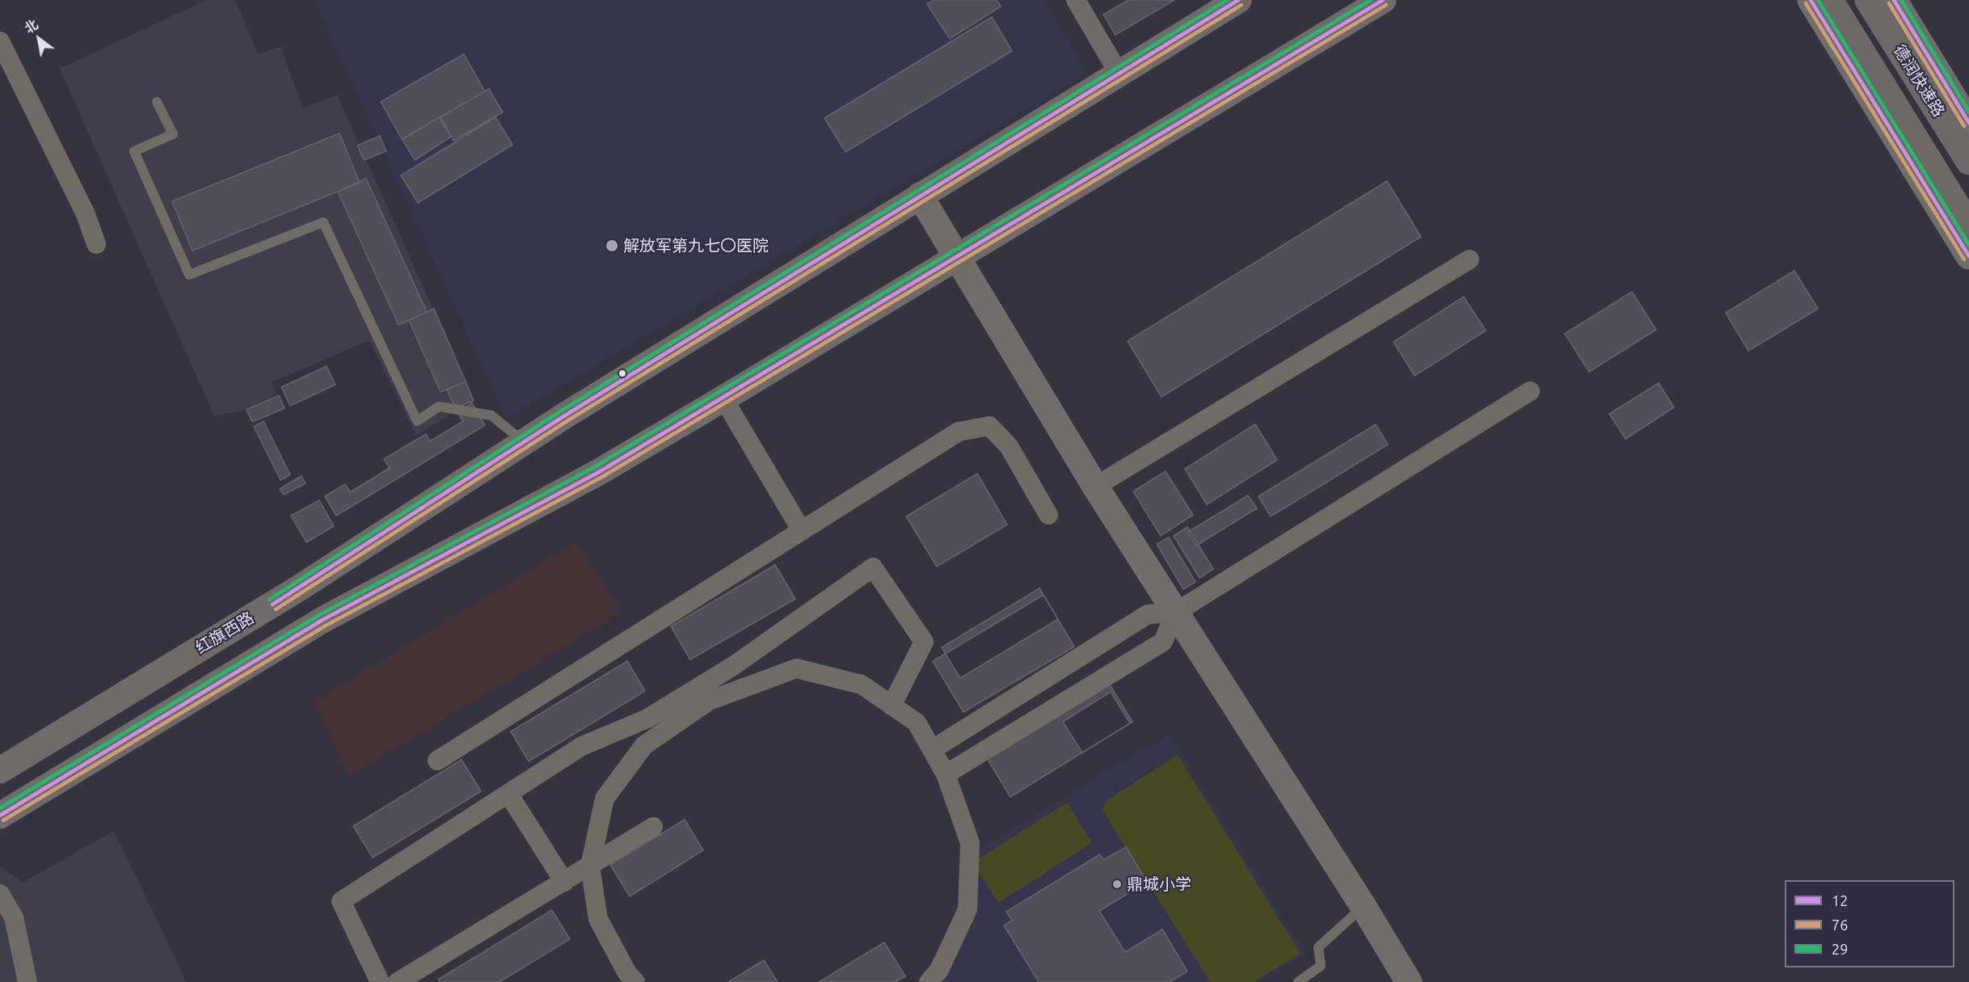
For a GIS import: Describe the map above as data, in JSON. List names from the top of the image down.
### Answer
{
  "streets": {
    "highway": ["德润快速路"],
    "main road": ["红旗西路"]
  },
  "places": ["解放军第九七〇医院", "鼎城小学"],
  "lines": ["transit line 12", "transit line 29", "transit line 76"],
  "legend": ["12", "76", "29"],
  "north": "top left"
}
